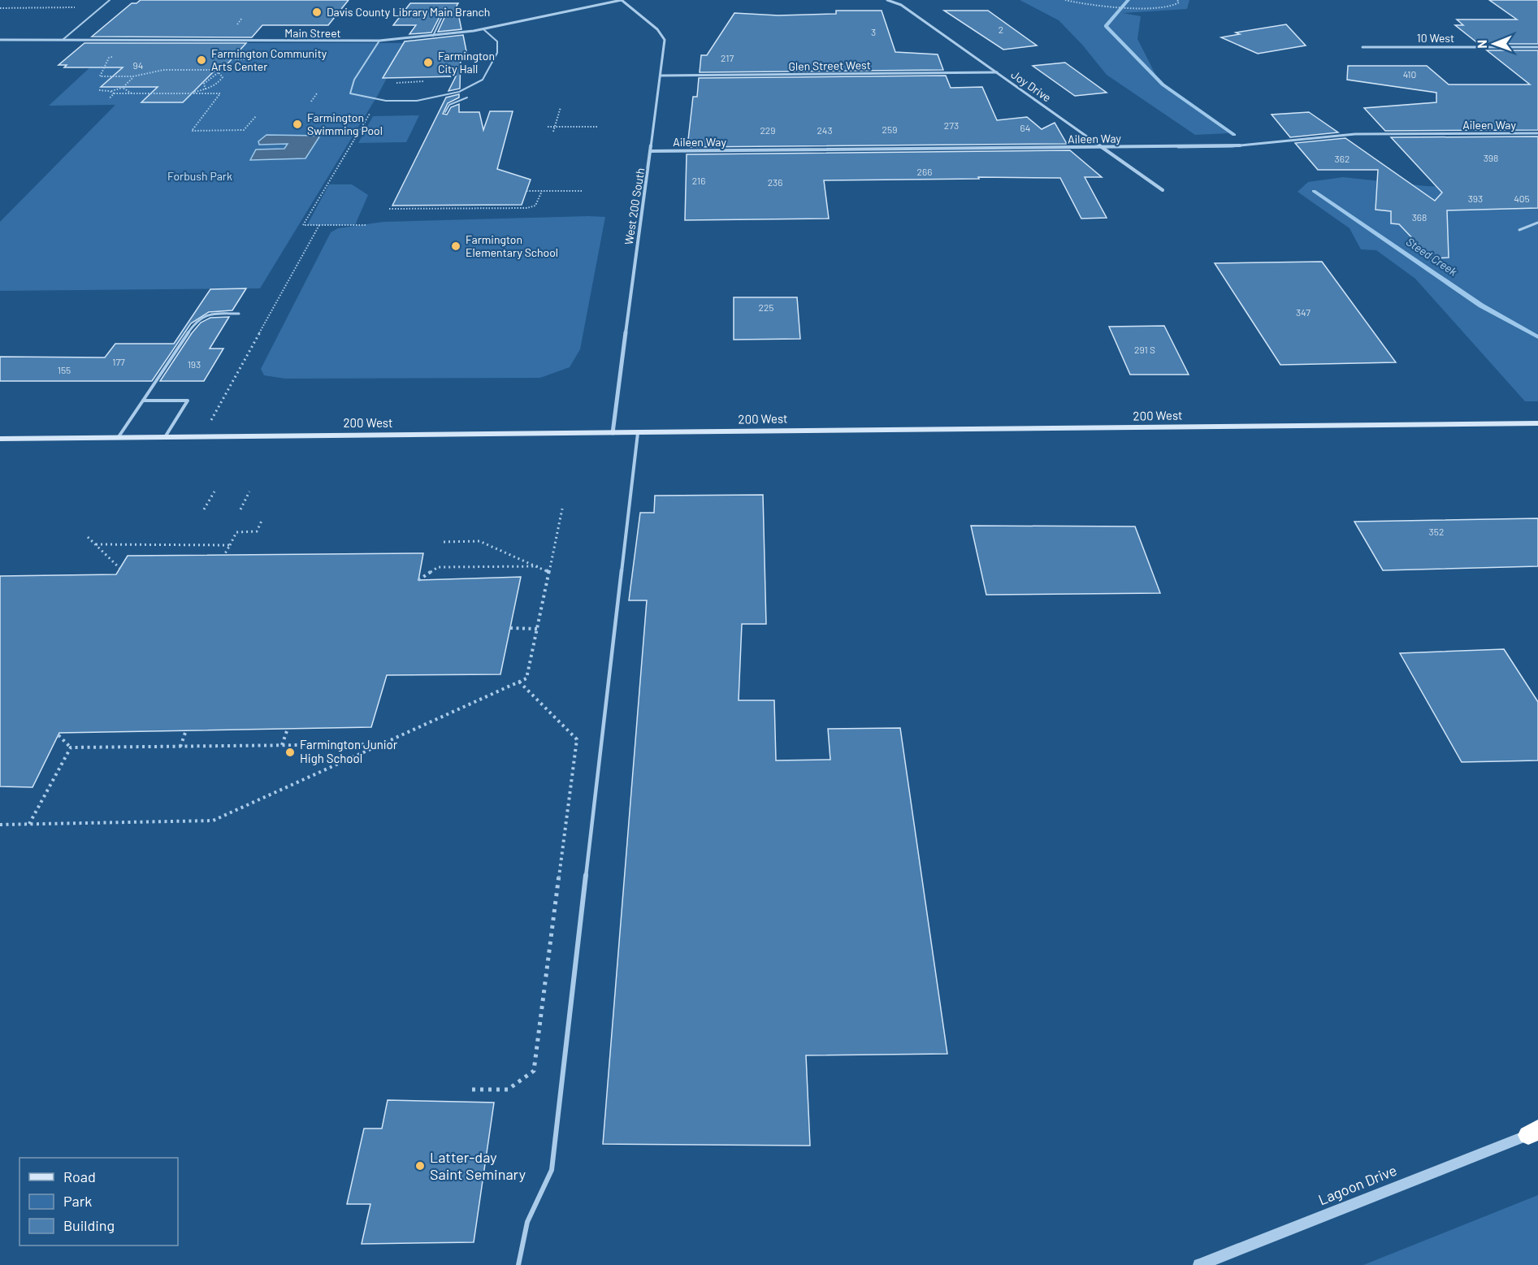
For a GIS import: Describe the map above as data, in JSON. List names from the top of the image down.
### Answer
{
  "streets": {
    "main road": ["200 West"],
    "street": [
      "Main Street",
      "10 West",
      "Glen Street West",
      "Joy Drive",
      "Aileen Way",
      "West 200 South",
      "Lagoon Drive"
    ]
  },
  "crossings": [
    ["Main Street", "West 200 South"],
    ["Glen Street West", "Joy Drive"],
    ["Glen Street West", "West 200 South"],
    ["Joy Drive", "Aileen Way"],
    ["Aileen Way", "West 200 South"],
    ["West 200 South", "200 West"]
  ],
  "water": ["Steed Creek"],
  "parks": ["Forbush Park"],
  "places": [
    "Davis County Library Main Branch",
    "Farmington Community Arts Center",
    "Farmington City Hall",
    "Farmington Swimming Pool",
    "Farmington Elementary School",
    "Farmington Junior High School",
    "Latter-day Saint Seminary"
  ],
  "house_numbers": [
    "2",
    "3",
    "217",
    "94",
    "410",
    "273",
    "64",
    "259",
    "229",
    "243",
    "398",
    "362",
    "266",
    "216",
    "236",
    "393",
    "405",
    "368",
    "225",
    "347",
    "291 S",
    "177",
    "193",
    "155",
    "352"
  ],
  "legend": ["Road", "Park", "Building"],
  "north": "left"
}
